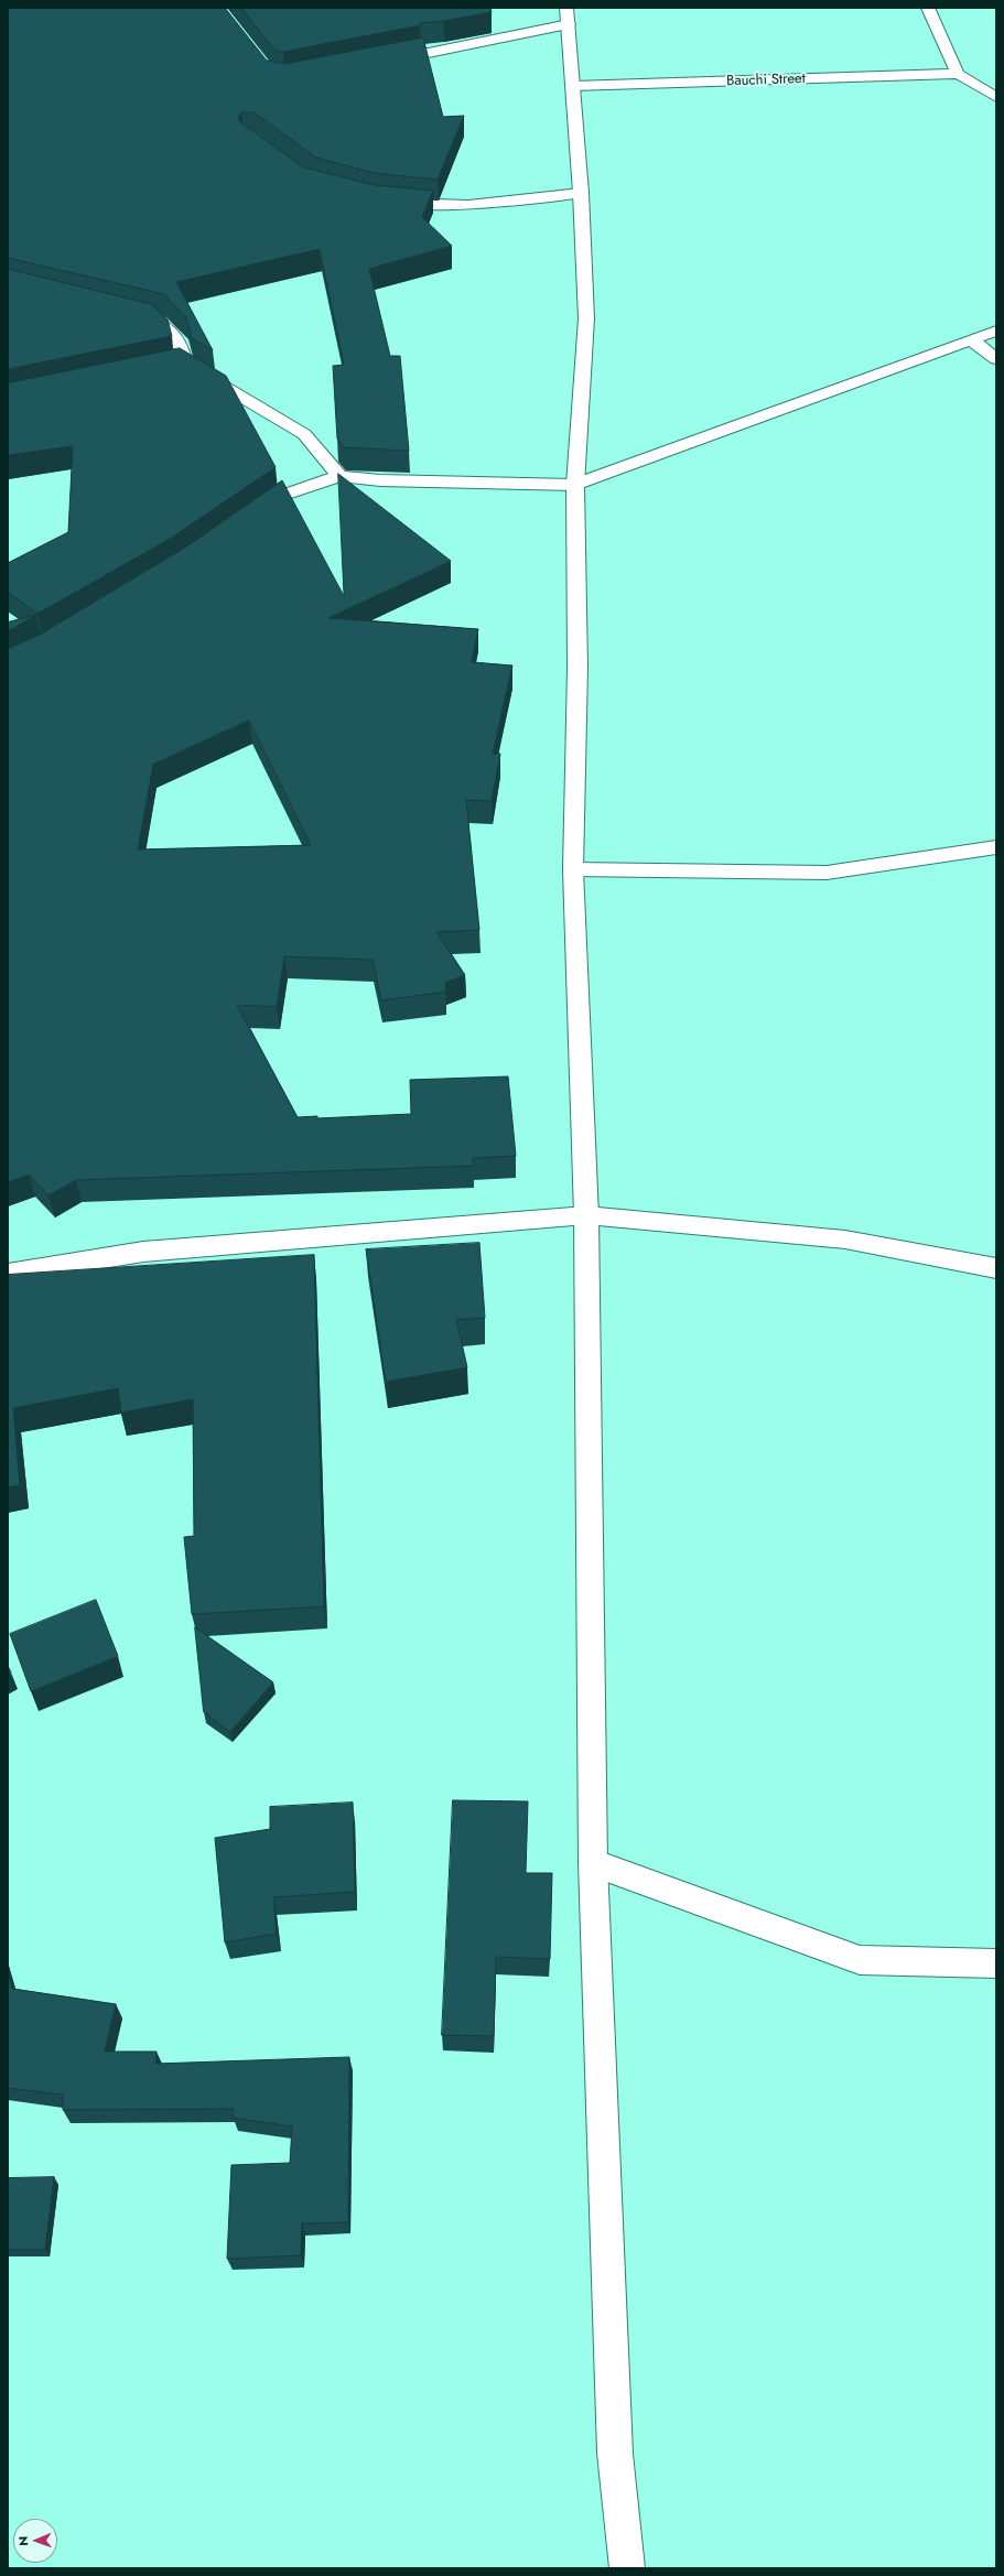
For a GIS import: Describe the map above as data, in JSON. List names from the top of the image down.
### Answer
{
  "streets": {
    "street": ["Bauchi Street"]
  },
  "north": "left"
}
